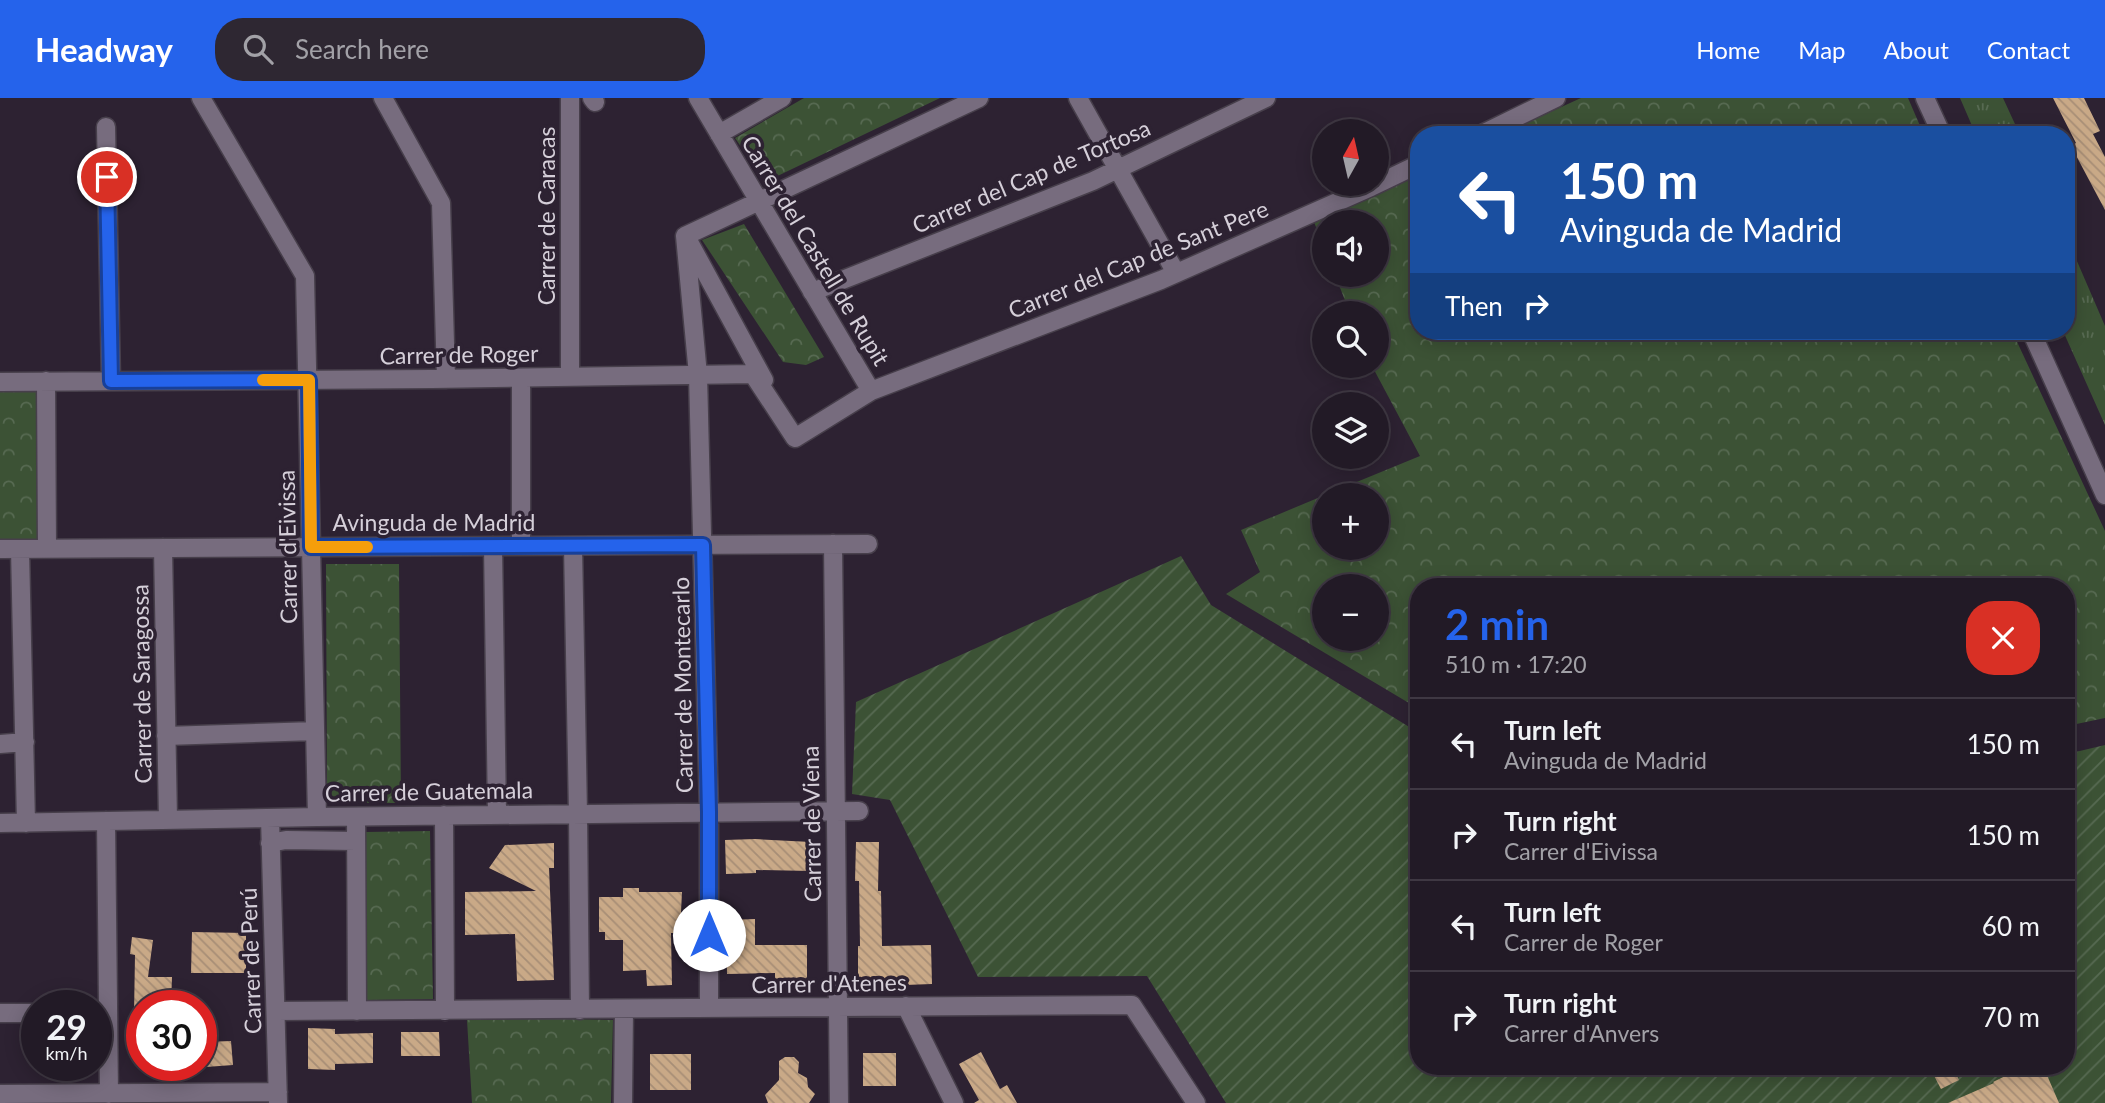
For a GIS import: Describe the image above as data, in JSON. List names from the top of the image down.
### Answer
{
  "streets": {
    "street": [
      "Carrer del Cap de Tortosa",
      "Carrer de Caracas",
      "Carrer del Castell de Rupit",
      "Carrer del Cap de Sant Pere",
      "Carrer de Roger",
      "Avinguda de Madrid",
      "Carrer d'Eivissa",
      "Carrer de Saragossa",
      "Carrer de Montecarlo",
      "Carrer de Guatemala",
      "Carrer de Viena",
      "Carrer de Perú",
      "Carrer d'Atenes"
    ]
  },
  "crossings": [
    ["Carrer del Cap de Tortosa", "Carrer del Castell de Rupit"],
    ["Carrer de Caracas", "Carrer de Roger"],
    ["Carrer del Castell de Rupit", "Carrer del Cap de Sant Pere"],
    ["Carrer de Roger", "Carrer d'Eivissa"],
    ["Carrer de Roger", "Carrer de Montecarlo"],
    ["Avinguda de Madrid", "Carrer d'Eivissa"],
    ["Avinguda de Madrid", "Carrer de Saragossa"],
    ["Avinguda de Madrid", "Carrer de Montecarlo"],
    ["Avinguda de Madrid", "Carrer de Viena"],
    ["Carrer d'Eivissa", "Carrer de Guatemala"],
    ["Carrer de Saragossa", "Carrer de Guatemala"],
    ["Carrer de Montecarlo", "Carrer de Guatemala"],
    ["Carrer de Montecarlo", "Carrer d'Atenes"],
    ["Carrer de Guatemala", "Carrer de Viena"],
    ["Carrer de Guatemala", "Carrer de Perú"],
    ["Carrer de Viena", "Carrer d'Atenes"],
    ["Carrer de Perú", "Carrer d'Atenes"]
  ],
  "north": "top",
  "page": {
    "header": "Headway",
    "search": "Search here",
    "nav": [
      "Home",
      "Map",
      "About",
      "Contact"
    ],
    "map_buttons": ["+", "−"],
    "turn": ["150 m", "Avinguda de Madrid"],
    "then": "Then",
    "heading": ["2 min", "510 m · 17:20"],
    "list": [
      {
        "name": "Turn left",
        "note": "Avinguda de Madrid",
        "value": "150 m"
      },
      {
        "name": "Turn right",
        "note": "Carrer d'Eivissa",
        "value": "150 m"
      },
      {
        "name": "Turn left",
        "note": "Carrer de Roger",
        "value": "60 m"
      },
      {
        "name": "Turn right",
        "note": "Carrer d'Anvers",
        "value": "70 m"
      }
    ],
    "speed": "29 km/h",
    "limit": "30"
  }
}
